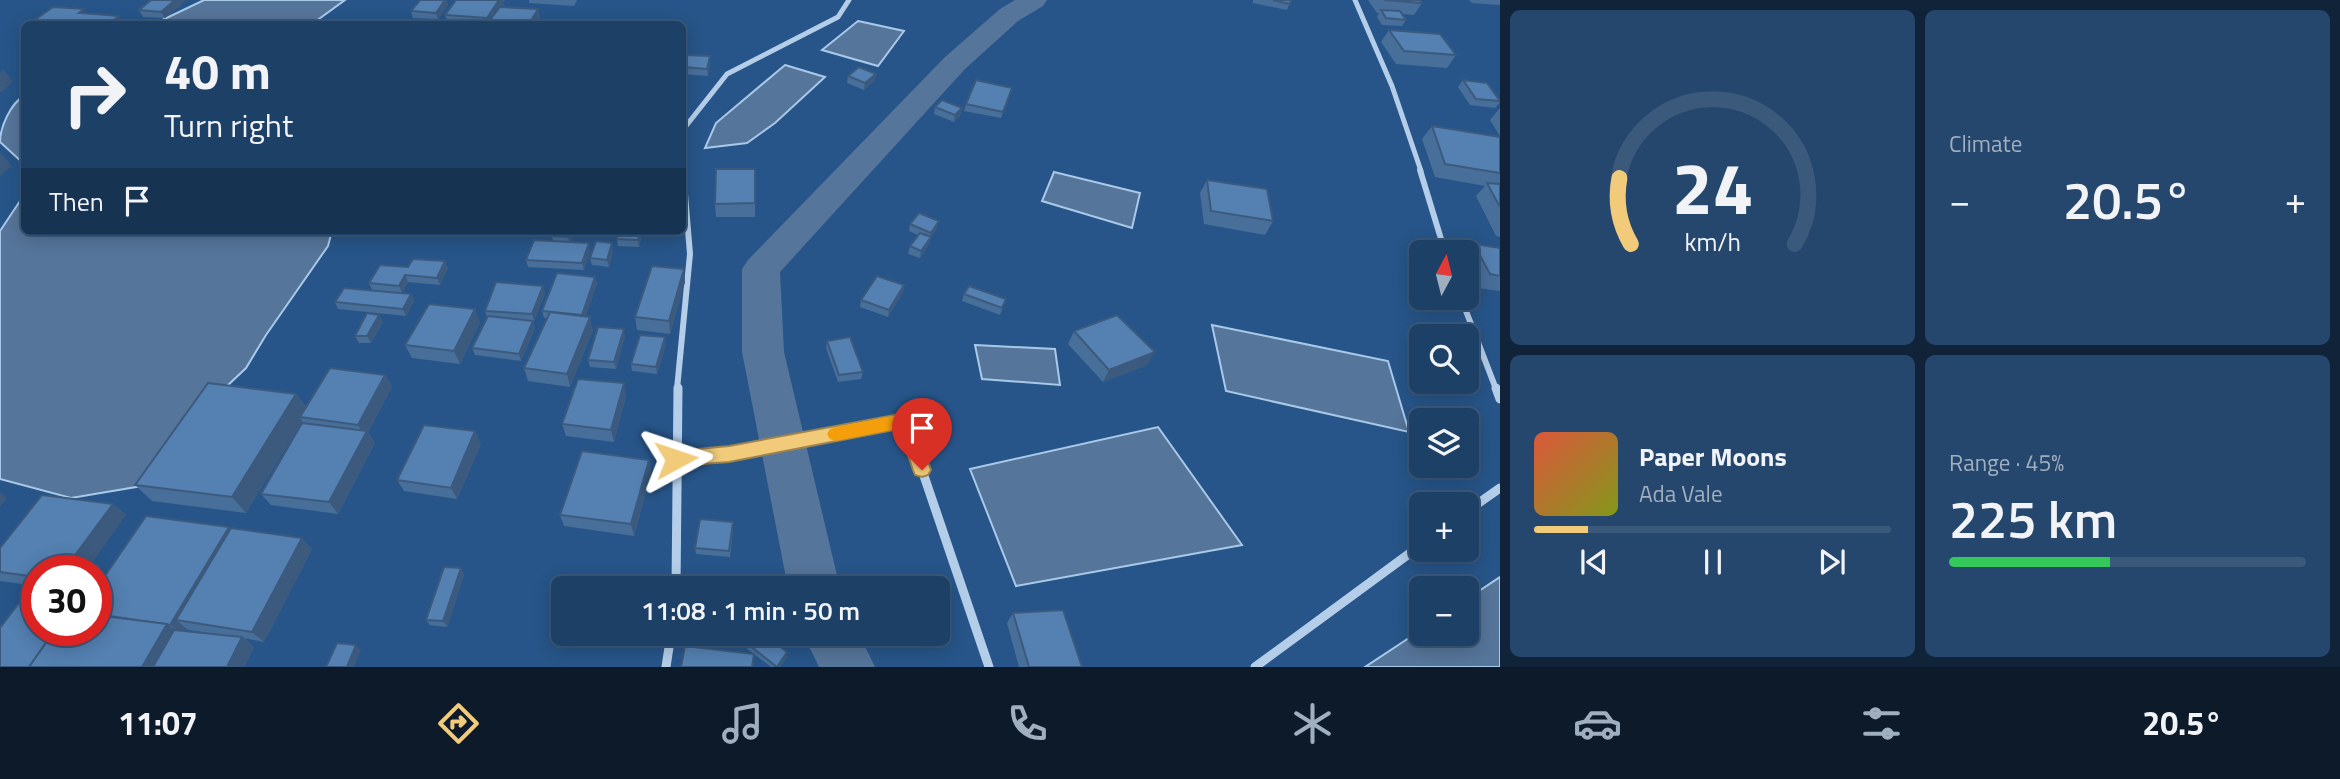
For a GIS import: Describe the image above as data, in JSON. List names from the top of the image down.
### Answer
{
  "north": "top",
  "page": {
    "tile": [
      "Climate",
      ["Range · 45%", "225 km"]
    ],
    "turn": ["40 m", "Turn right"],
    "then": "Then",
    "heat": ["−", "20.5°", "+"],
    "map_buttons": ["+", "−"],
    "song": ["Paper Moons", "Ada Vale"],
    "limit": "30",
    "trip": "11:08 · 1 min · 50 m",
    "tabs": ["11:07", "20.5°"],
    "gauge": ["24", "km/h"]
  }
}
